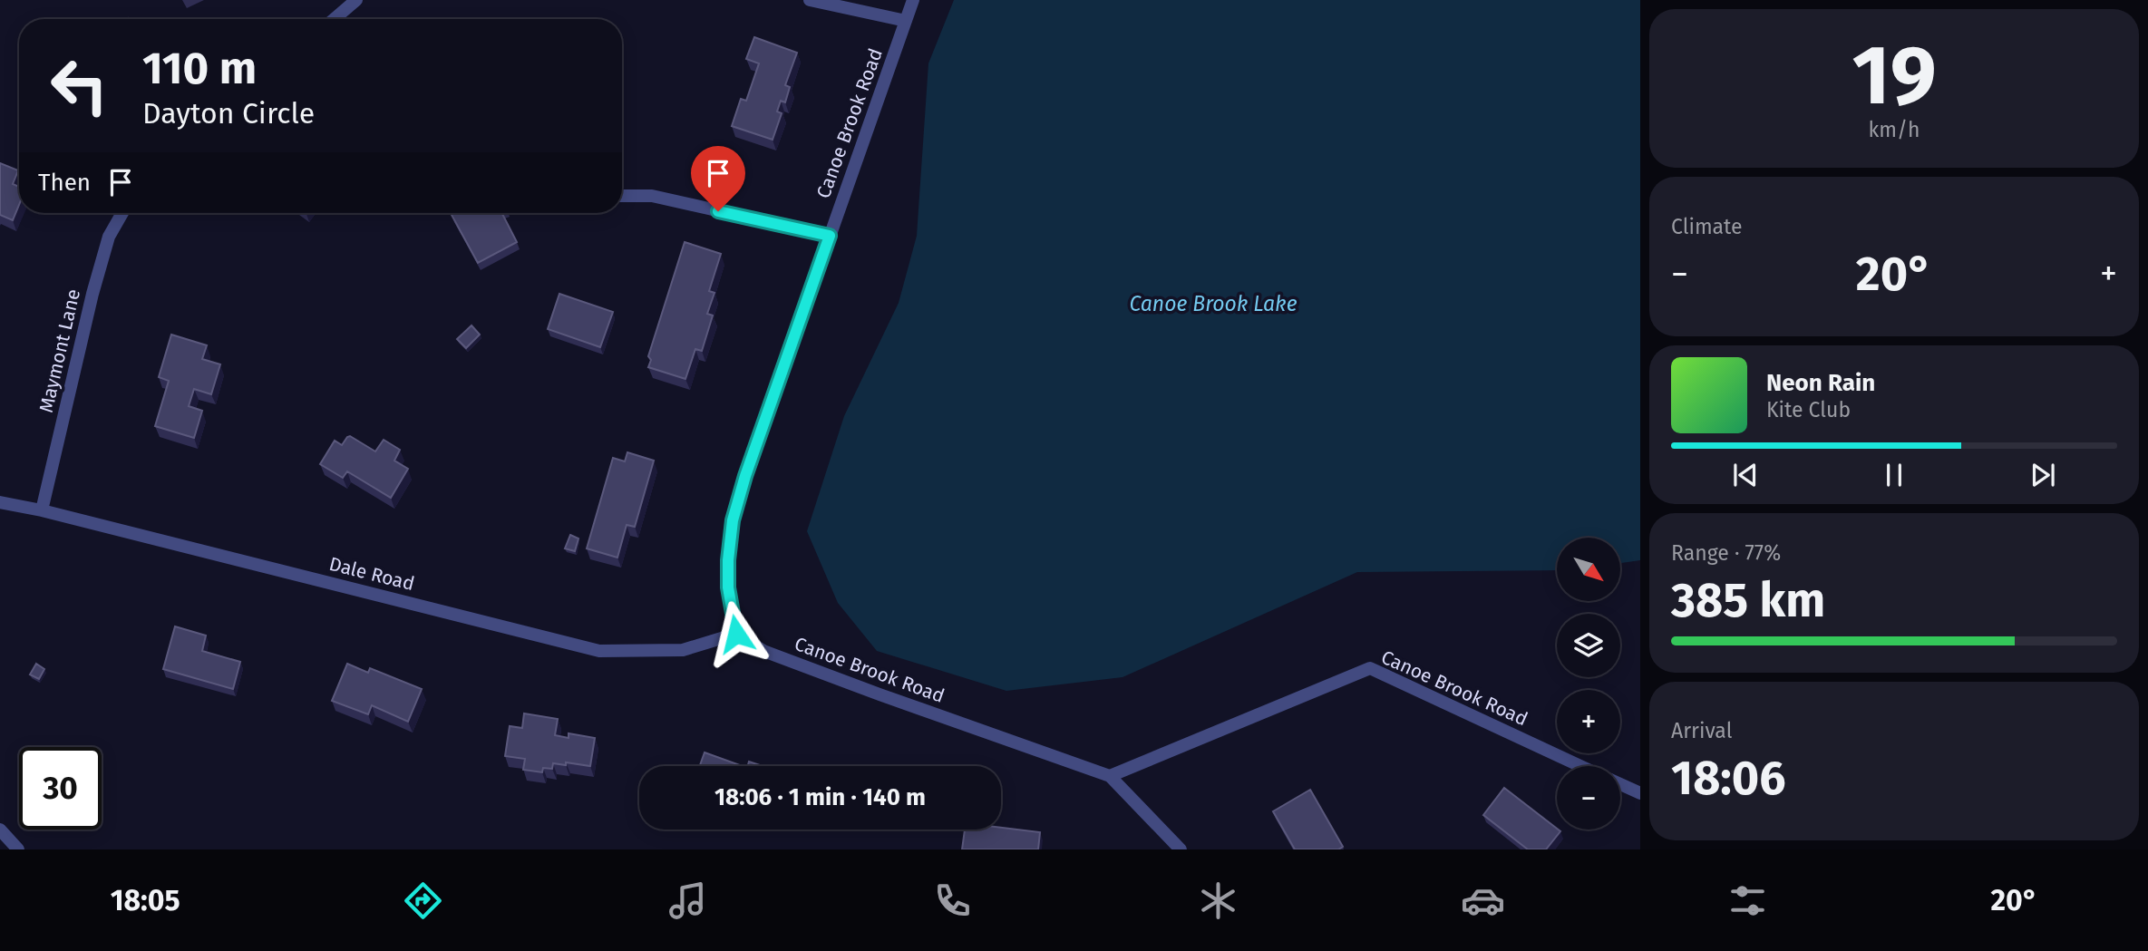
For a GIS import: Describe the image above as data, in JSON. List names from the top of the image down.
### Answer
{
  "streets": {
    "street": ["Canoe Brook Road", "Maymont Lane", "Dale Road"]
  },
  "crossings": [
    ["Canoe Brook Road", "Dale Road"],
    ["Maymont Lane", "Dale Road"]
  ],
  "water": ["Canoe Brook Lake"],
  "north": "bottom right",
  "page": {
    "tile": [
      ["19", "km/h"],
      "Climate",
      ["Range · 77%", "385 km"],
      ["Arrival", "18:06"]
    ],
    "turn": ["110 m", "Dayton Circle"],
    "then": "Then",
    "heat": ["−", "20°", "+"],
    "song": ["Neon Rain", "Kite Club"],
    "map_buttons": ["+", "−"],
    "limit": "30",
    "trip": "18:06 · 1 min · 140 m",
    "tabs": ["18:05", "20°"]
  }
}
